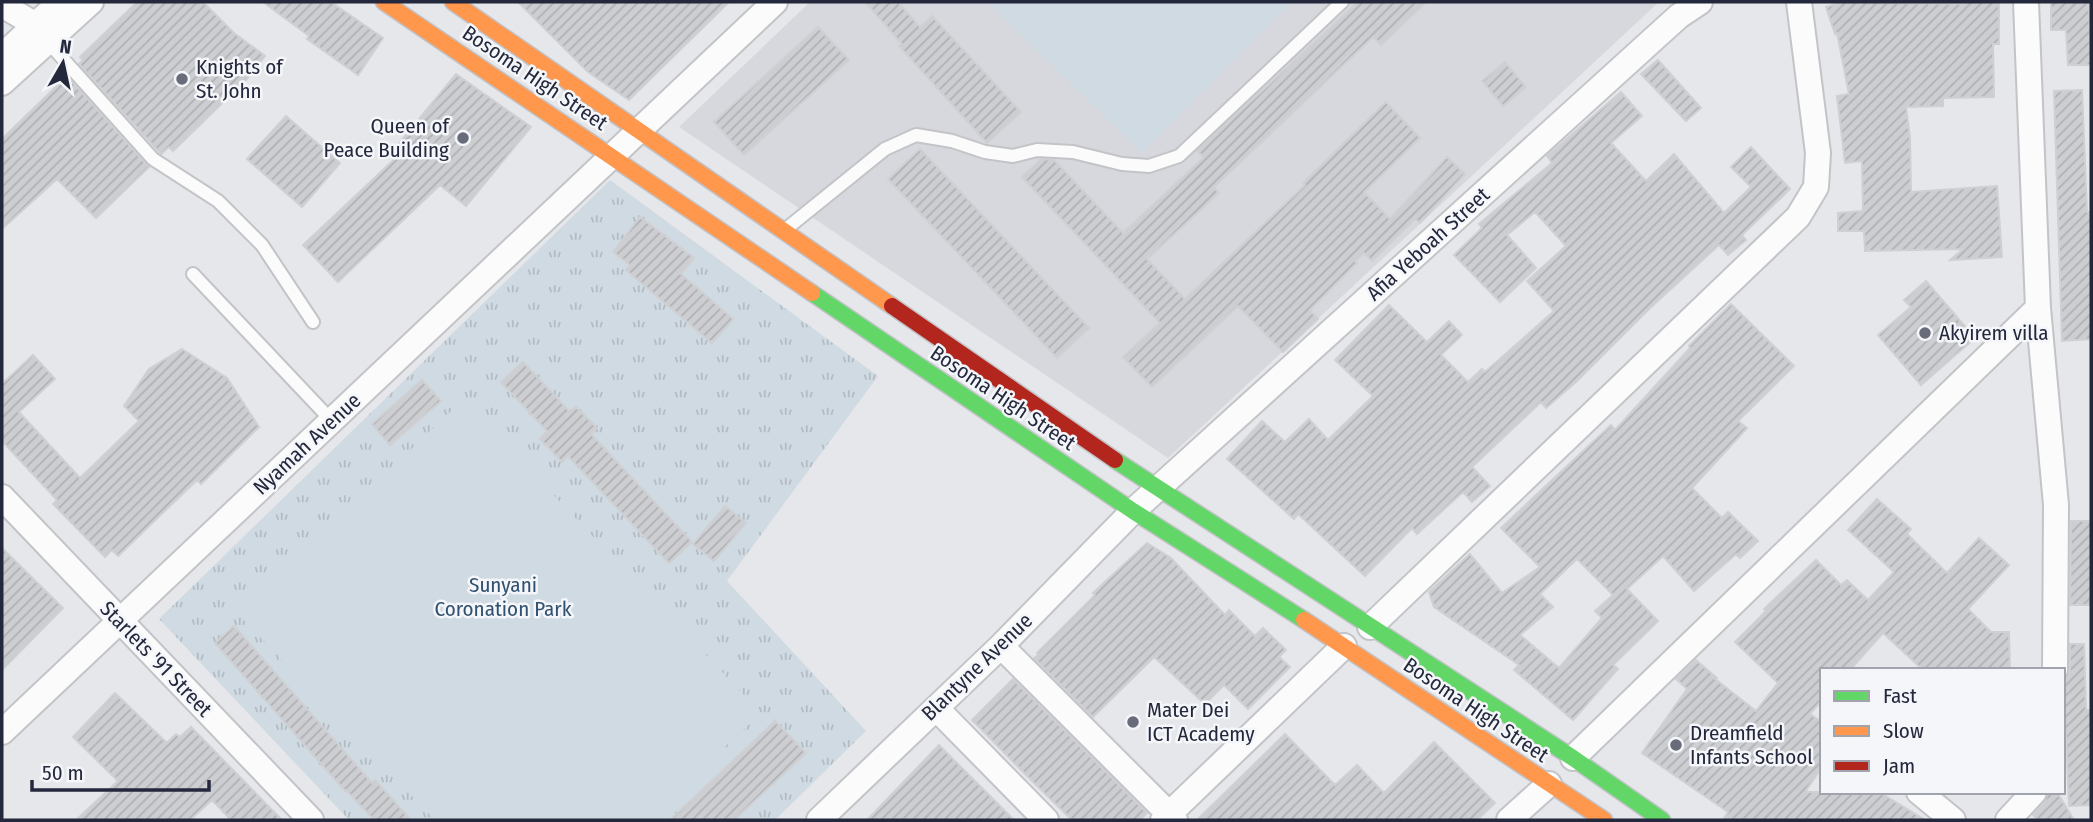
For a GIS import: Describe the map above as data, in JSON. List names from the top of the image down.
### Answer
{
  "streets": {
    "street": [
      "Bosoma High Street",
      "Afia Yeboah Street",
      "Nyamah Avenue",
      "Starlets '91 Street",
      "Blantyne Avenue"
    ]
  },
  "crossings": [
    ["Bosoma High Street", "Afia Yeboah Street"],
    ["Bosoma High Street", "Nyamah Avenue"],
    ["Bosoma High Street", "Blantyne Avenue"],
    ["Afia Yeboah Street", "Blantyne Avenue"],
    ["Nyamah Avenue", "Starlets '91 Street"]
  ],
  "parks": ["Sunyani Coronation Park"],
  "places": [
    "Knights of St. John",
    "Queen of Peace Building",
    "Akyirem villa",
    "Mater Dei ICT Academy",
    "Dreamfield Infants School"
  ],
  "legend": ["Fast", "Slow", "Jam"],
  "scale_bar": "50 m",
  "north": "top"
}
